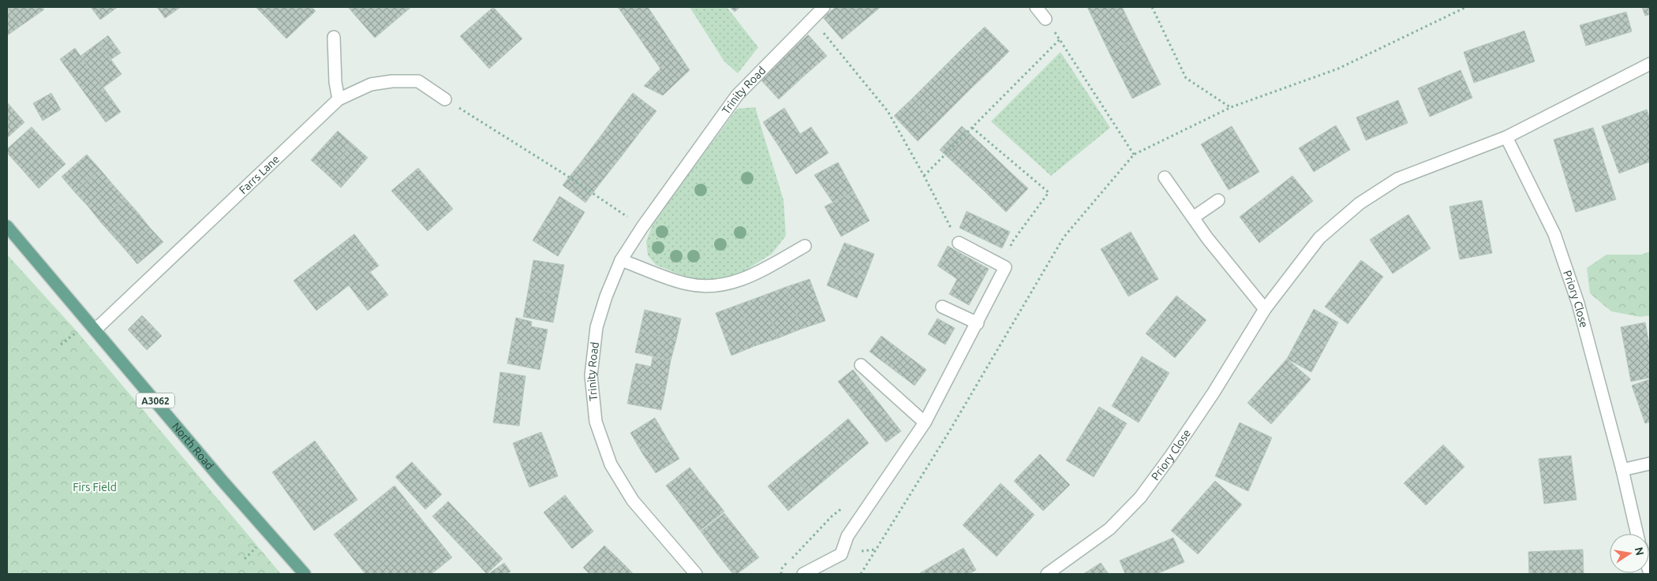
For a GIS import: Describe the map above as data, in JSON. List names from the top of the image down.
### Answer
{
  "streets": {
    "main road": ["A3062", "North Road"],
    "street": ["Trinity Road", "Farrs Lane", "Priory Close"]
  },
  "crossings": [
    ["Farrs Lane", "North Road"]
  ],
  "parks": ["Firs Field"],
  "north": "right"
}
